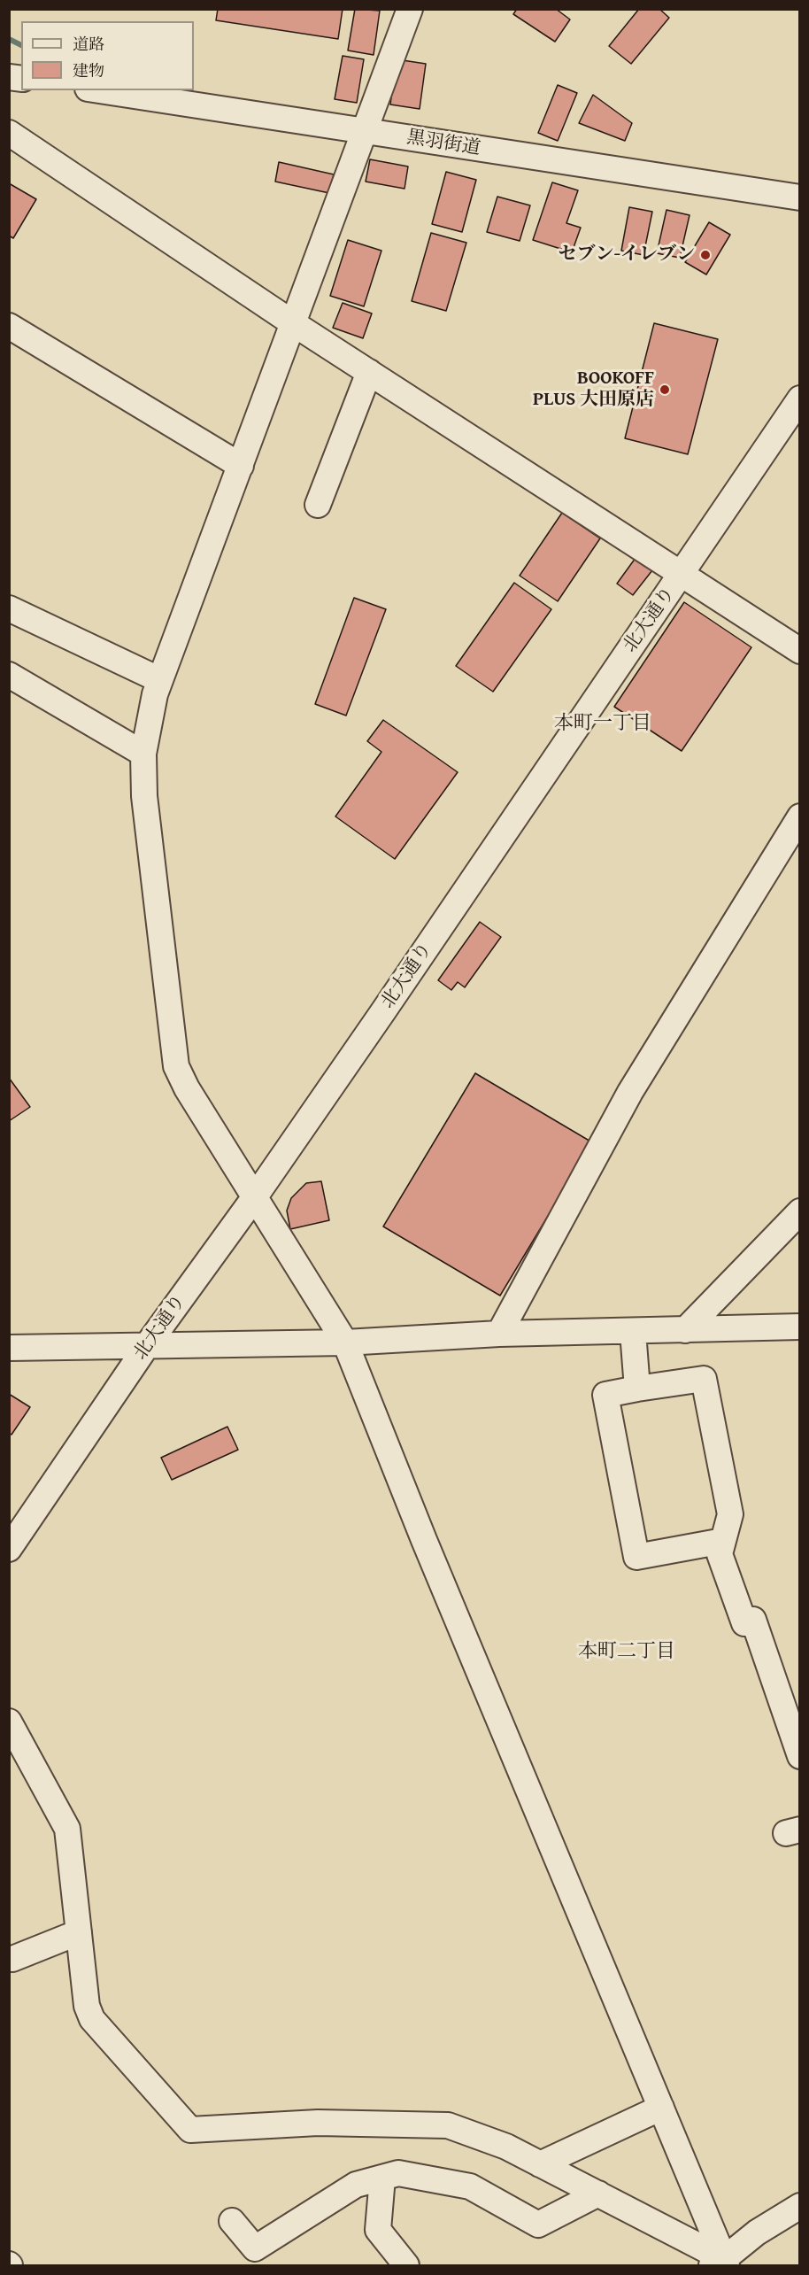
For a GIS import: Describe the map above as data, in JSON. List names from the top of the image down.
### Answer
{
  "streets": {
    "street": ["黒羽街道", "北大通り"]
  },
  "districts": ["本町一丁目", "本町二丁目"],
  "places": ["セブン-イレブン", "BOOKOFF PLUS 大田原店"],
  "legend": ["道路", "建物"]
}
